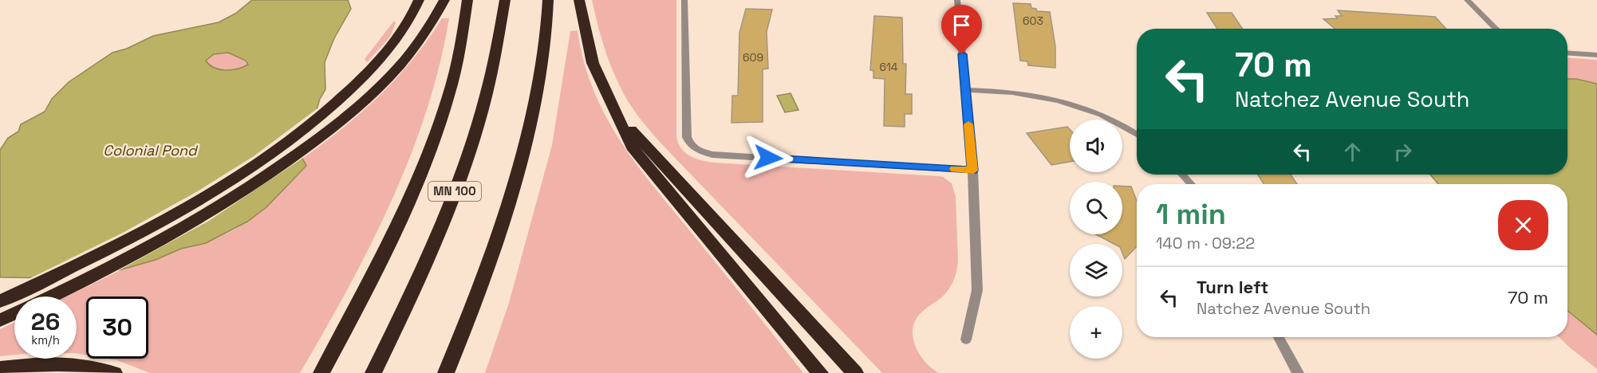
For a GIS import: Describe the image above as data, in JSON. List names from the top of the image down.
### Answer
{
  "streets": {
    "highway": ["MN 100"]
  },
  "water": ["Colonial Pond"],
  "house_numbers": ["603", "609", "614"],
  "page": {
    "turn": ["70 m", "Natchez Avenue South"],
    "map_buttons": "+",
    "heading": ["1 min", "140 m · 09:22"],
    "list": [
      {
        "name": "Turn left",
        "note": "Natchez Avenue South",
        "value": "70 m"
      }
    ],
    "speed": "26 km/h",
    "limit": "30"
  }
}
